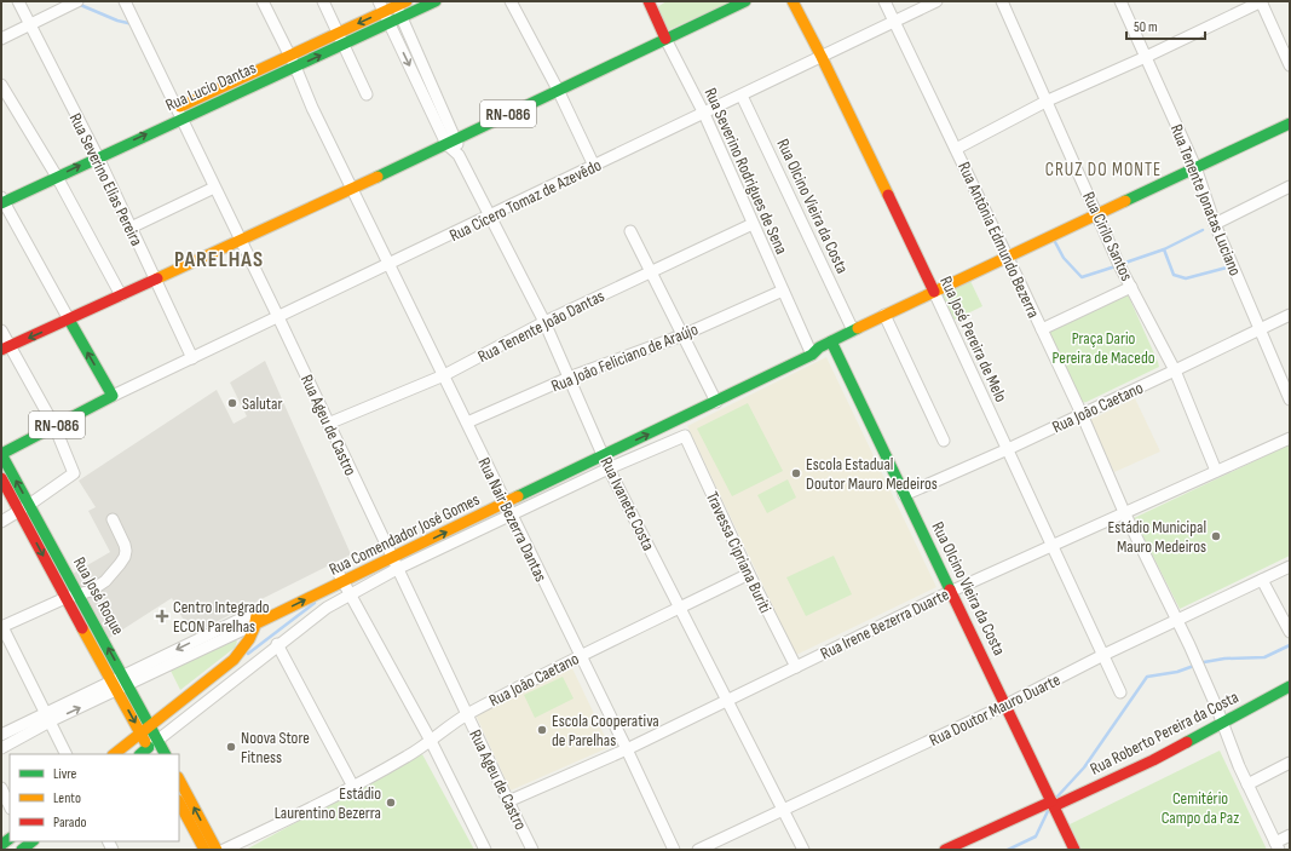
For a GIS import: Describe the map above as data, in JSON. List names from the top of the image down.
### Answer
{
  "streets": {
    "street": [
      "Rua Lucio Dantas",
      "RN-086",
      "Rua Severino Rodrigues de Sena",
      "Rua Severino Elias Pereira",
      "Rua Cícero Tomaz de Azevêdo",
      "Rua Tenente Jonatas Luciano",
      "Rua Olcino Vieira da Costa",
      "Rua Cirilo Santos",
      "Rua Antônia Edmundo Bezerra",
      "Rua Tenente João Dantas",
      "Rua José Pereira de Melo",
      "Rua João Feliciano de Araújo",
      "Rua João Caetano",
      "Rua Ageu de Castro",
      "Rua Ivanete Costa",
      "Rua Nair Bezerra Dantas",
      "Rua Comendador José Gomes",
      "Travessa Cipriana Buriti",
      "Rua José Roque",
      "Rua Irene Bezerra Duarte",
      "Rua Doutor Mauro Duarte",
      "Rua Roberto Pereira da Costa"
    ]
  },
  "crossings": [
    ["Rua Lucio Dantas", "Rua Severino Elias Pereira"],
    ["Rua Lucio Dantas", "Rua Ageu de Castro"],
    ["Rua Lucio Dantas", "Rua Nair Bezerra Dantas"],
    ["RN-086", "Rua Severino Rodrigues de Sena"],
    ["RN-086", "Rua Severino Elias Pereira"],
    ["RN-086", "Rua Cícero Tomaz de Azevêdo"],
    ["RN-086", "Rua Ageu de Castro"],
    ["RN-086", "Rua Ivanete Costa"],
    ["RN-086", "Rua Nair Bezerra Dantas"],
    ["RN-086", "Rua José Roque"],
    ["Rua Severino Rodrigues de Sena", "Rua Cícero Tomaz de Azevêdo"],
    ["Rua Severino Rodrigues de Sena", "Rua Tenente João Dantas"],
    ["Rua Severino Rodrigues de Sena", "Rua João Feliciano de Araújo"],
    ["Rua Severino Rodrigues de Sena", "Rua Comendador José Gomes"],
    ["Rua Severino Elias Pereira", "Rua Cícero Tomaz de Azevêdo"],
    ["Rua Cícero Tomaz de Azevêdo", "Rua Olcino Vieira da Costa"],
    ["Rua Cícero Tomaz de Azevêdo", "Rua Antônia Edmundo Bezerra"],
    ["Rua Cícero Tomaz de Azevêdo", "Rua José Pereira de Melo"],
    ["Rua Cícero Tomaz de Azevêdo", "Rua Ageu de Castro"],
    ["Rua Cícero Tomaz de Azevêdo", "Rua Ivanete Costa"],
    ["Rua Cícero Tomaz de Azevêdo", "Rua Nair Bezerra Dantas"],
    ["Rua Tenente Jonatas Luciano", "Rua João Caetano"],
    ["Rua Tenente Jonatas Luciano", "Rua Comendador José Gomes"],
    ["Rua Olcino Vieira da Costa", "Rua João Caetano"],
    ["Rua Olcino Vieira da Costa", "Rua Comendador José Gomes"],
    ["Rua Olcino Vieira da Costa", "Rua Irene Bezerra Duarte"],
    ["Rua Olcino Vieira da Costa", "Rua Doutor Mauro Duarte"],
    ["Rua Olcino Vieira da Costa", "Rua Roberto Pereira da Costa"],
    ["Rua Cirilo Santos", "Rua João Caetano"],
    ["Rua Cirilo Santos", "Rua Comendador José Gomes"],
    ["Rua Cirilo Santos", "Rua Irene Bezerra Duarte"],
    ["Rua Antônia Edmundo Bezerra", "Rua João Caetano"],
    ["Rua Antônia Edmundo Bezerra", "Rua Comendador José Gomes"],
    ["Rua Antônia Edmundo Bezerra", "Rua Irene Bezerra Duarte"],
    ["Rua Antônia Edmundo Bezerra", "Rua Doutor Mauro Duarte"],
    ["Rua Antônia Edmundo Bezerra", "Rua Roberto Pereira da Costa"],
    ["Rua Tenente João Dantas", "Rua Ageu de Castro"],
    ["Rua Tenente João Dantas", "Rua Ivanete Costa"],
    ["Rua Tenente João Dantas", "Rua Nair Bezerra Dantas"],
    ["Rua José Pereira de Melo", "Rua João Caetano"],
    ["Rua José Pereira de Melo", "Rua Comendador José Gomes"],
    ["Rua José Pereira de Melo", "Rua Irene Bezerra Duarte"],
    ["Rua José Pereira de Melo", "Rua Doutor Mauro Duarte"],
    ["Rua João Feliciano de Araújo", "Rua Ivanete Costa"],
    ["Rua João Feliciano de Araújo", "Rua Nair Bezerra Dantas"],
    ["Rua João Caetano", "Rua Ageu de Castro"],
    ["Rua João Caetano", "Rua Ivanete Costa"],
    ["Rua João Caetano", "Rua Nair Bezerra Dantas"],
    ["Rua João Caetano", "Travessa Cipriana Buriti"],
    ["Rua Ageu de Castro", "Rua Comendador José Gomes"],
    ["Rua Ageu de Castro", "Rua Irene Bezerra Duarte"],
    ["Rua Ivanete Costa", "Rua Comendador José Gomes"],
    ["Rua Ivanete Costa", "Travessa Cipriana Buriti"],
    ["Rua Ivanete Costa", "Rua Irene Bezerra Duarte"],
    ["Rua Ivanete Costa", "Rua Doutor Mauro Duarte"],
    ["Rua Nair Bezerra Dantas", "Rua Comendador José Gomes"],
    ["Rua Nair Bezerra Dantas", "Rua Irene Bezerra Duarte"],
    ["Rua Comendador José Gomes", "Rua José Roque"],
    ["Travessa Cipriana Buriti", "Rua Irene Bezerra Duarte"]
  ],
  "districts": ["CRUZ DO MONTE", "PARELHAS"],
  "parks": ["Praça Dario Pereira de Macedo", "Cemitério Campo da Paz"],
  "places": {
    "other": [
      "Salutar",
      "Escola Estadual Doutor Mauro Medeiros",
      "Estádio Municipal Mauro Medeiros",
      "Escola Cooperativa de Parelhas",
      "Noova Store Fitness",
      "Estádio Laurentino Bezerra"
    ],
    "health": ["Centro Integrado ECON Parelhas"]
  },
  "legend": ["Livre", "Lento", "Parado"],
  "scale_bar": "50 m"
}
